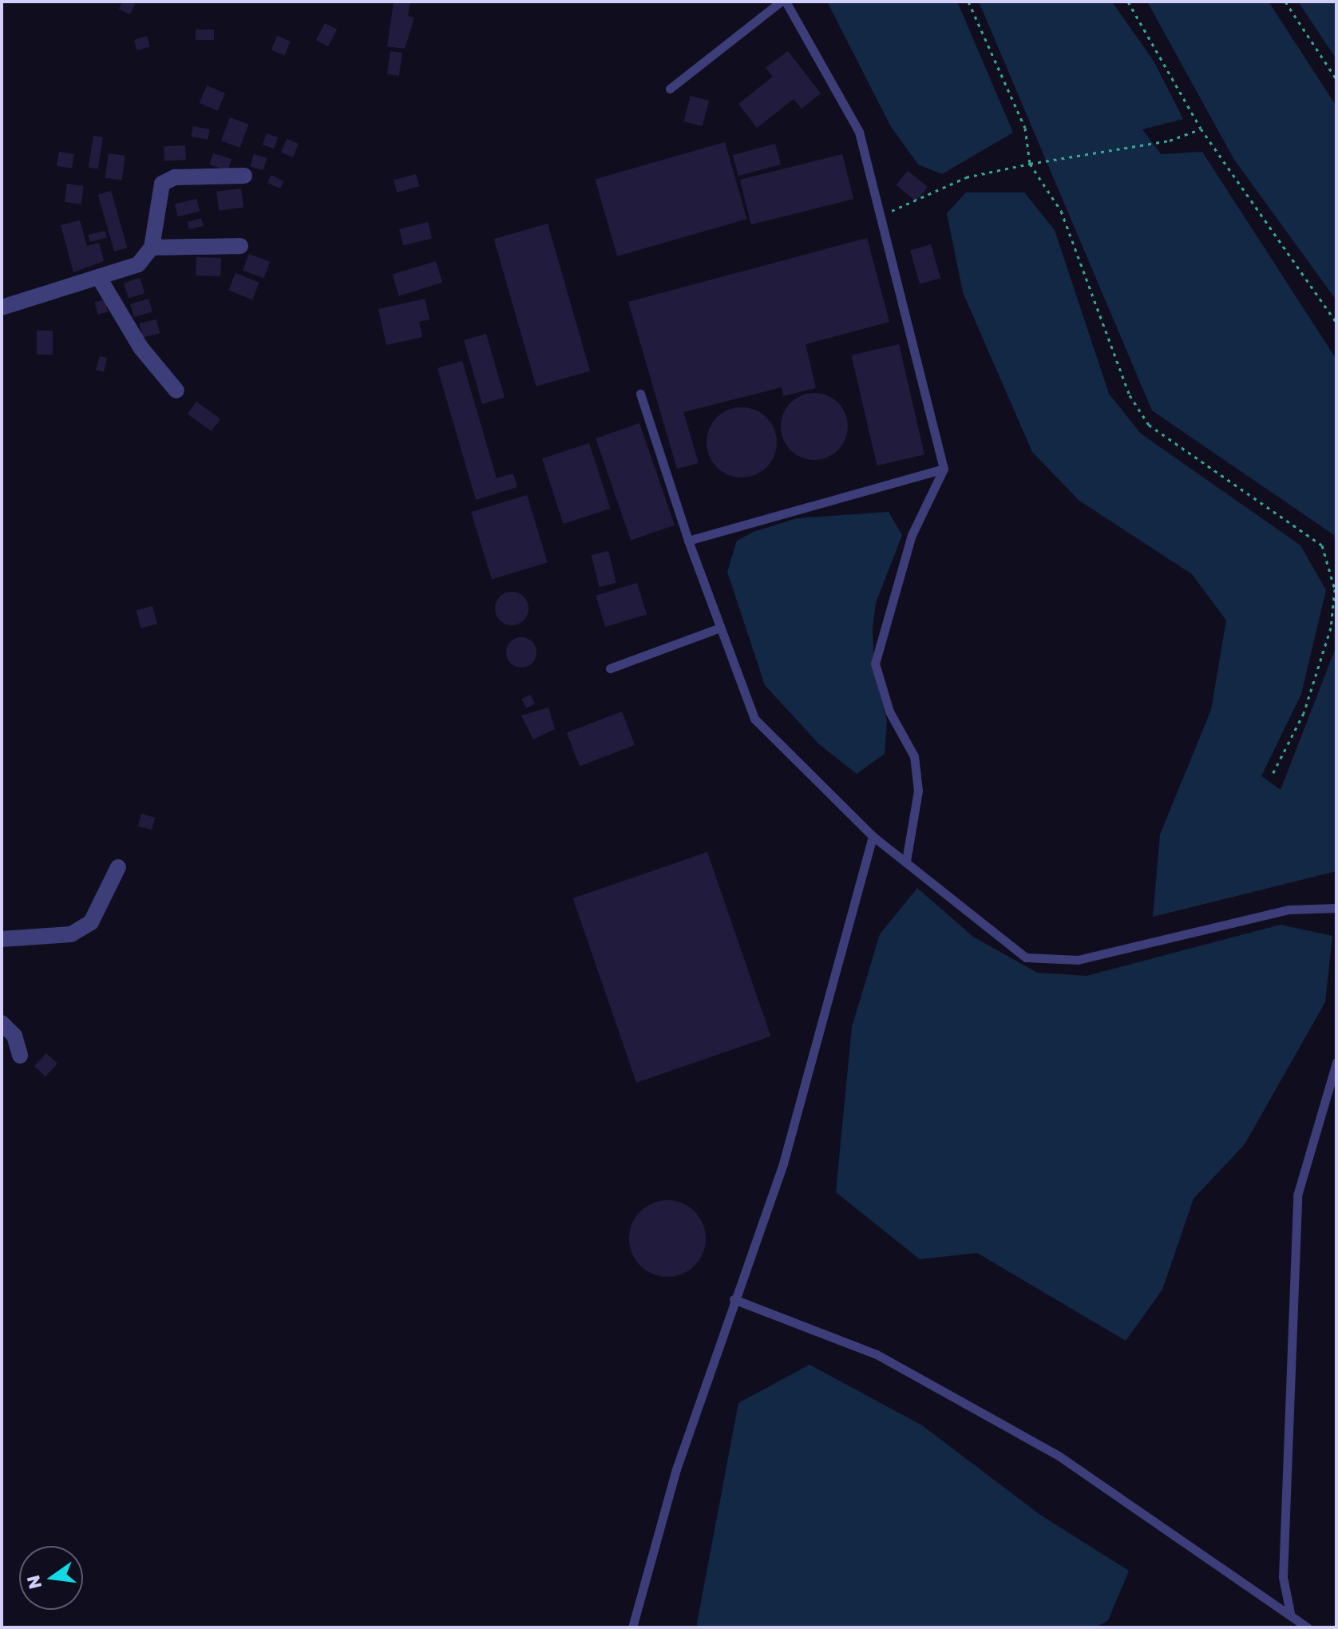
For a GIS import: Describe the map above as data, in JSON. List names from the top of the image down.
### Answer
{
  "north": "left"
}
